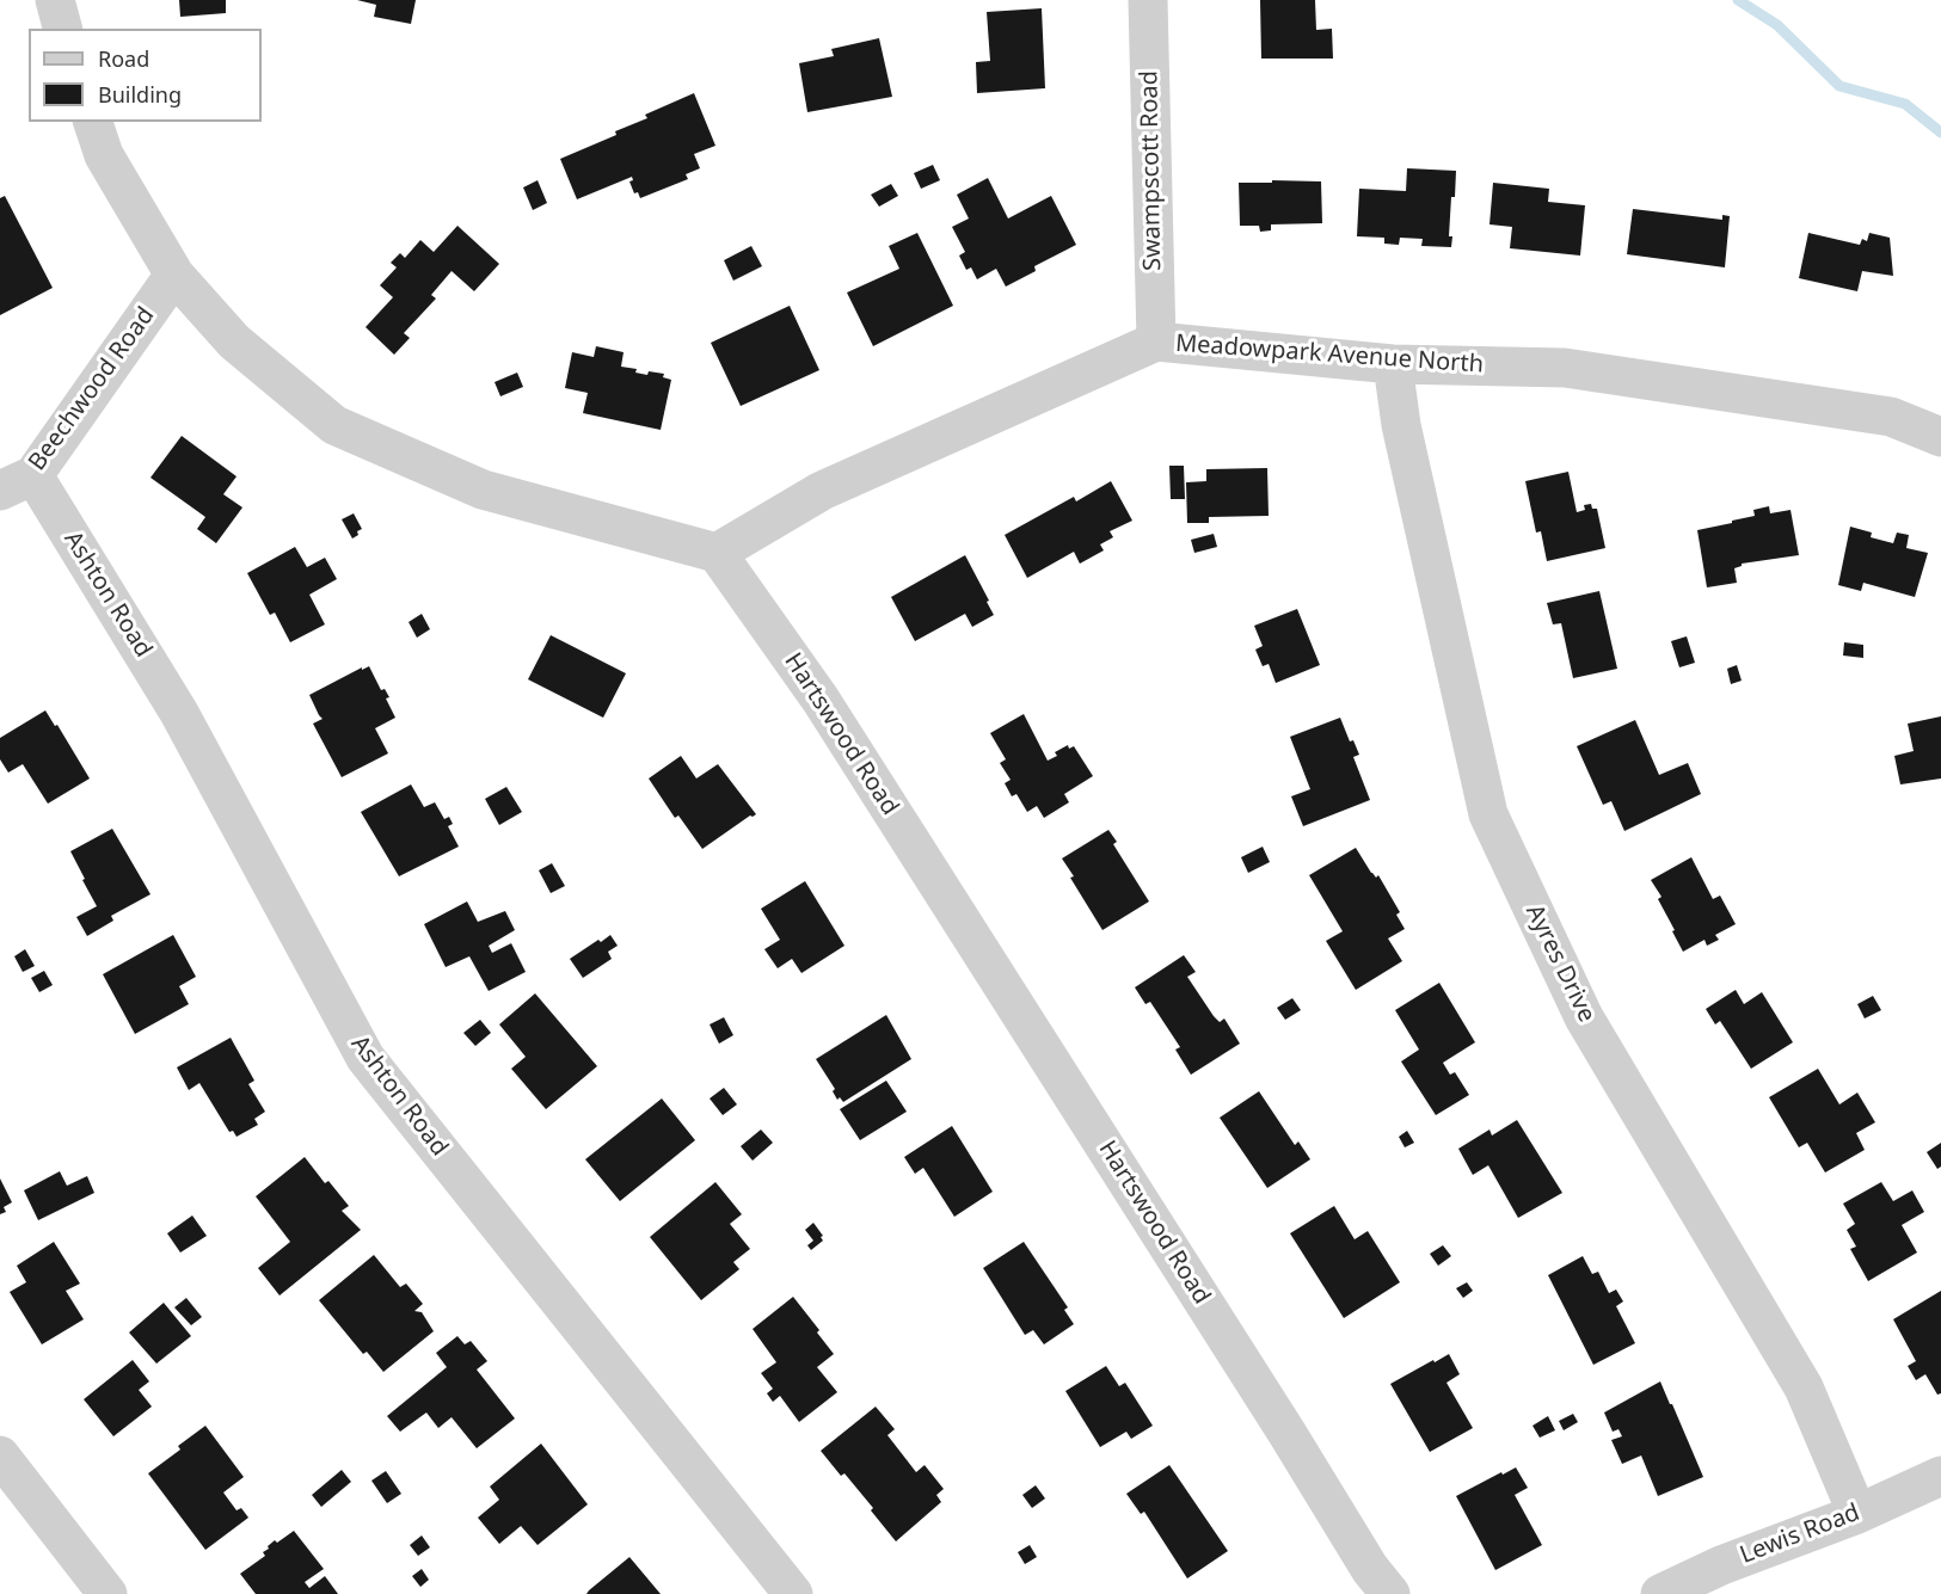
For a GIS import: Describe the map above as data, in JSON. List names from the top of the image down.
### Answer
{
  "streets": {
    "street": [
      "Swampscott Road",
      "Meadowpark Avenue North",
      "Beechwood Road",
      "Ashton Road",
      "Hartswood Road",
      "Ayres Drive",
      "Lewis Road"
    ]
  },
  "crossings": [
    ["Swampscott Road", "Meadowpark Avenue North"],
    ["Meadowpark Avenue North", "Hartswood Road"],
    ["Meadowpark Avenue North", "Ayres Drive"],
    ["Beechwood Road", "Ashton Road"],
    ["Ayres Drive", "Lewis Road"]
  ],
  "legend": ["Road", "Building"]
}
